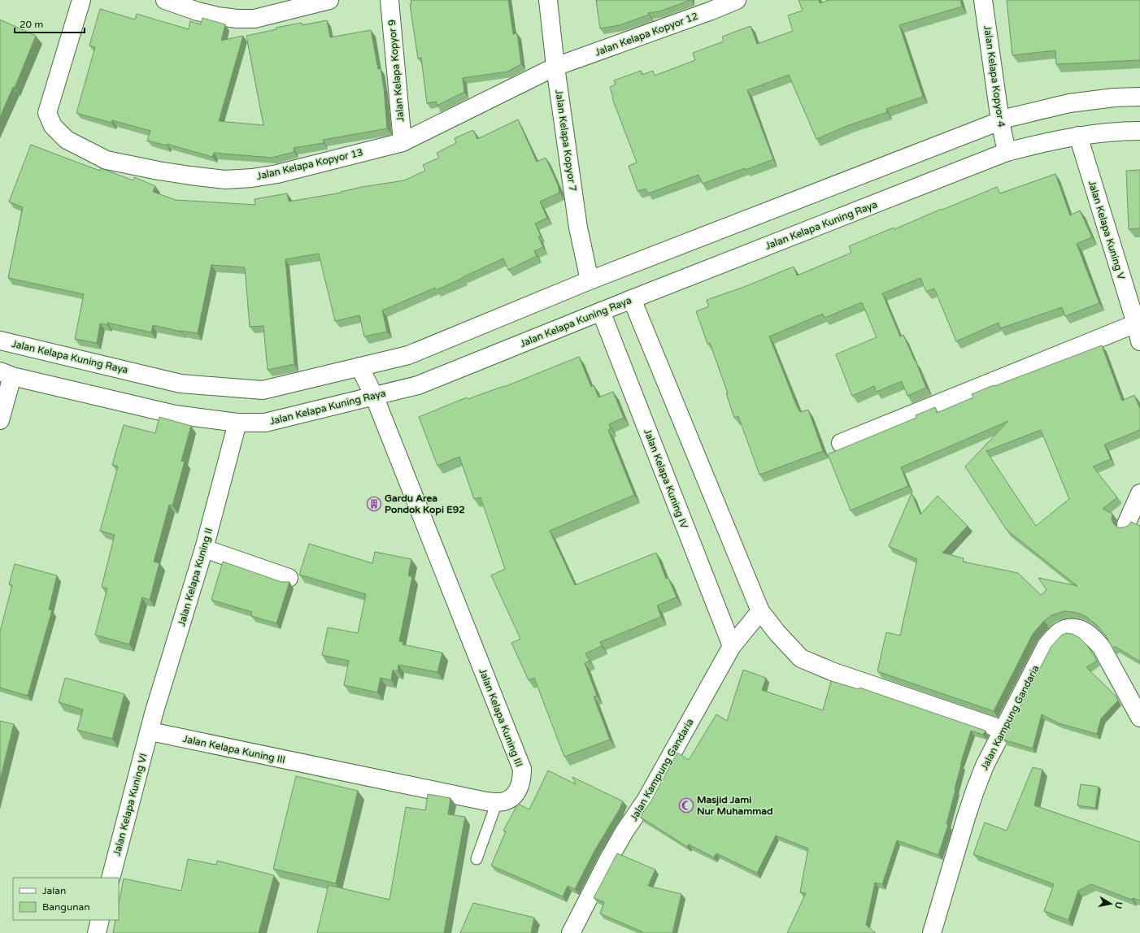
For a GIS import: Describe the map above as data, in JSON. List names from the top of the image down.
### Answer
{
  "streets": {
    "street": [
      "Jalan Kelapa Kopyor 12",
      "Jalan Kelapa Kopyor 9",
      "Jalan Kelapa Kopyor 4",
      "Jalan Kelapa Kopyor 7",
      "Jalan Kelapa Kopyor 13",
      "Jalan Kelapa Kuning Raya",
      "Jalan Kelapa Kuning V",
      "Jalan Kelapa Kuning IV",
      "Jalan Kelapa Kuning II",
      "Jalan Kelapa Kuning III",
      "Jalan Kampung Gandaria",
      "Jalan Kelapa Kuning VI"
    ]
  },
  "crossings": [
    ["Jalan Kelapa Kopyor 12", "Jalan Kelapa Kopyor 7"],
    ["Jalan Kelapa Kopyor 12", "Jalan Kelapa Kopyor 13"],
    ["Jalan Kelapa Kopyor 9", "Jalan Kelapa Kopyor 13"],
    ["Jalan Kelapa Kopyor 4", "Jalan Kelapa Kuning Raya"],
    ["Jalan Kelapa Kopyor 7", "Jalan Kelapa Kopyor 13"],
    ["Jalan Kelapa Kopyor 7", "Jalan Kelapa Kuning Raya"],
    ["Jalan Kelapa Kuning Raya", "Jalan Kelapa Kuning V"],
    ["Jalan Kelapa Kuning Raya", "Jalan Kelapa Kuning IV"],
    ["Jalan Kelapa Kuning Raya", "Jalan Kelapa Kuning II"],
    ["Jalan Kelapa Kuning Raya", "Jalan Kelapa Kuning III"],
    ["Jalan Kelapa Kuning IV", "Jalan Kampung Gandaria"],
    ["Jalan Kelapa Kuning II", "Jalan Kelapa Kuning III"],
    ["Jalan Kelapa Kuning II", "Jalan Kelapa Kuning VI"],
    ["Jalan Kelapa Kuning III", "Jalan Kelapa Kuning VI"]
  ],
  "places": {
    "building": ["Gardu Area Pondok Kopi E92"],
    "mosque": ["Masjid Jami Nur Muhammad"]
  },
  "legend": ["Jalan", "Bangunan"],
  "scale_bar": "20 m",
  "north": "right"
}
